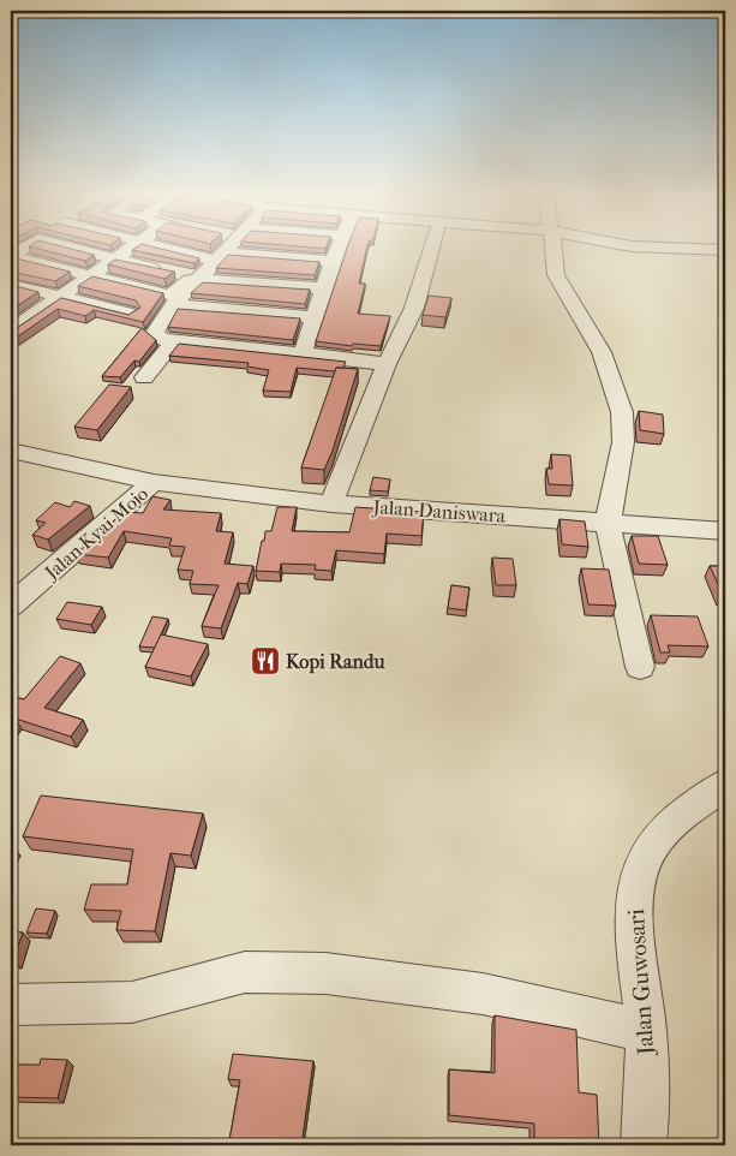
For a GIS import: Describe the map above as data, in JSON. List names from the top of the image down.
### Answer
{
  "streets": {
    "street": ["Jalan Daniswara", "Jalan Kyai Mojo", "Jalan Guwosari"]
  },
  "crossings": [
    ["Jalan Daniswara", "Jalan Kyai Mojo"]
  ],
  "places": {
    "restaurant": ["Kopi Randu"]
  }
}
